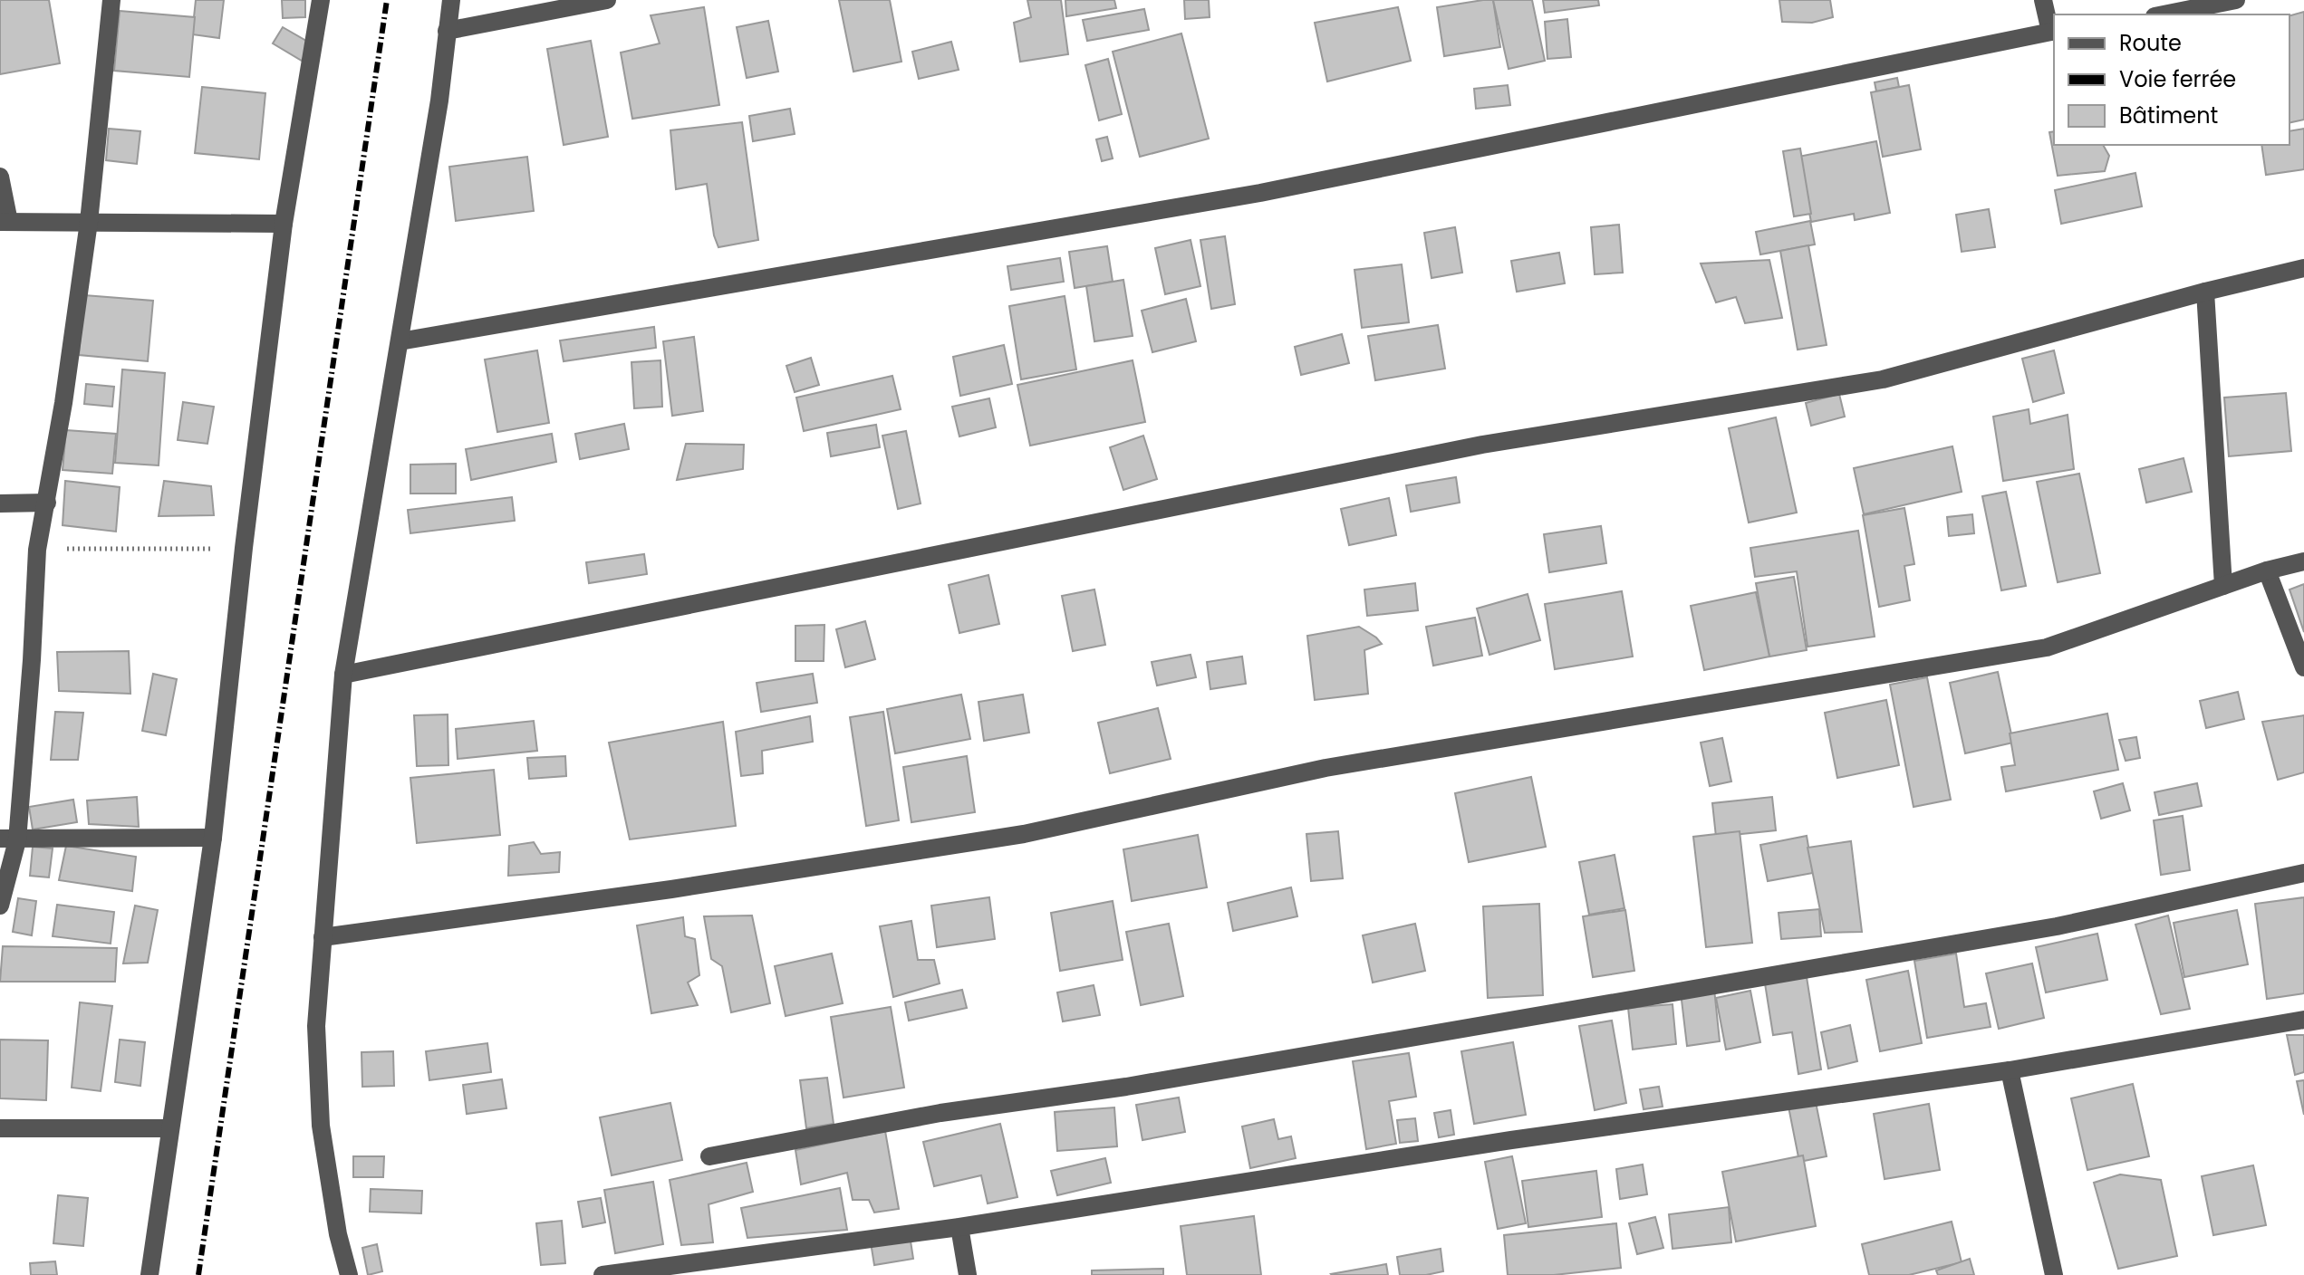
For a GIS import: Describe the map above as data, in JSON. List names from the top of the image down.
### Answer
{
  "legend": ["Route", "Voie ferrée", "Bâtiment"]
}
